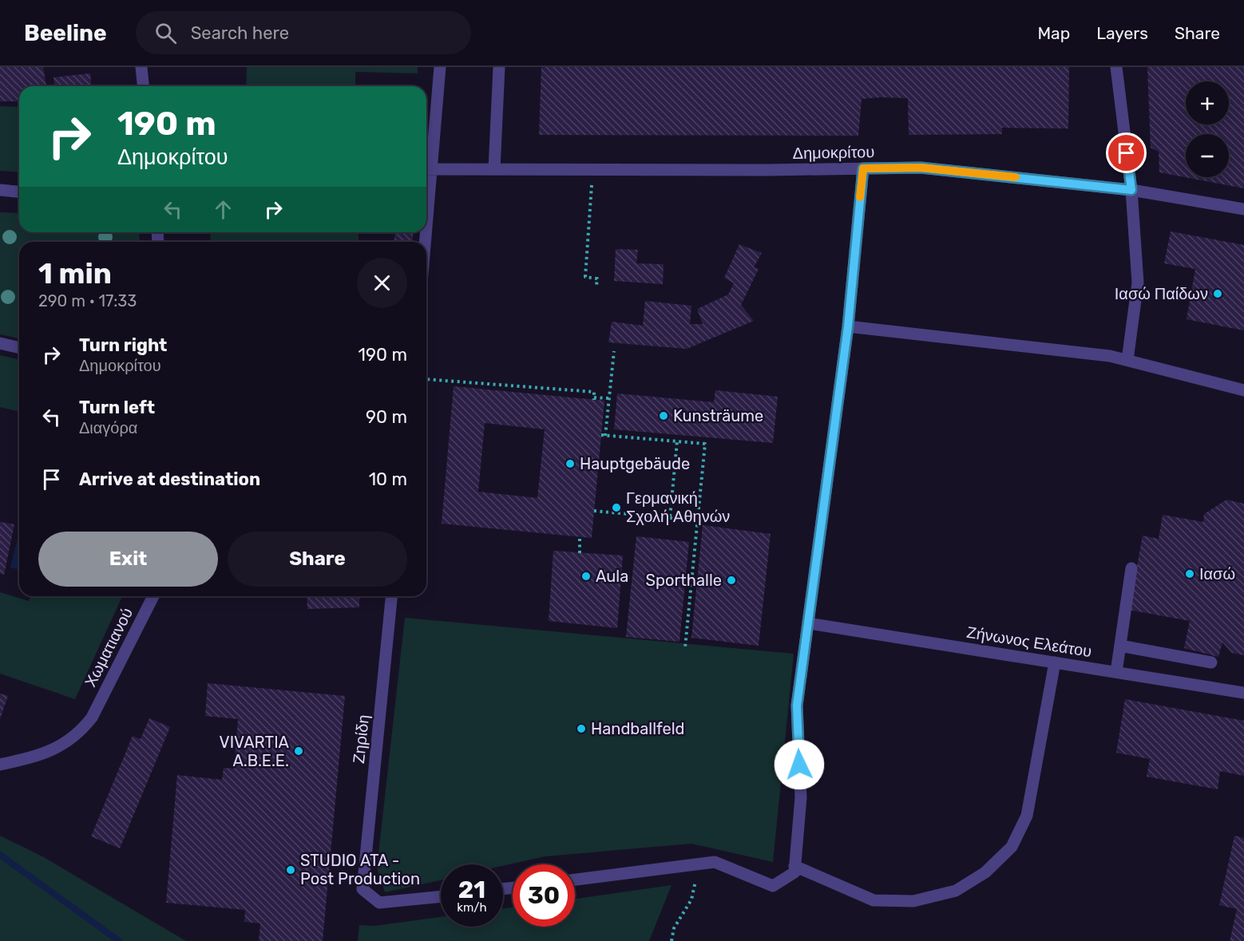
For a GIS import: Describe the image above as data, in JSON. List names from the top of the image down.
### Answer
{
  "streets": {
    "street": [
      "Δημοκρίτου",
      "Ζήνωνος Ελεάτου",
      "Χωματιανού",
      "Ζηρίδη"
    ]
  },
  "places": [
    "Ιασώ Παίδων",
    "Kunsträume",
    "Hauptgebäude",
    "Γερμανική Σχολή Αθηνών",
    "Ιασώ",
    "Aula",
    "Sporthalle",
    "Handballfeld",
    "VIVARTIA A.B.E.E.",
    "STUDIO ATA - Post Production"
  ],
  "page": {
    "header": "Beeline",
    "search": "Search here",
    "nav": ["Map", "Layers", "Share"],
    "map_buttons": ["+", "−"],
    "turn": ["190 m", "Δημοκρίτου"],
    "heading": ["1 min", "290 m · 17:33"],
    "list": [
      {
        "name": "Turn right",
        "note": "Δημοκρίτου",
        "value": "190 m"
      },
      {
        "name": "Turn left",
        "note": "Διαγόρα",
        "value": "90 m"
      },
      {
        "name": "Arrive at destination",
        "value": "10 m"
      }
    ],
    "buttons": ["Exit", "Share"],
    "speed": "21 km/h",
    "limit": "30"
  }
}
